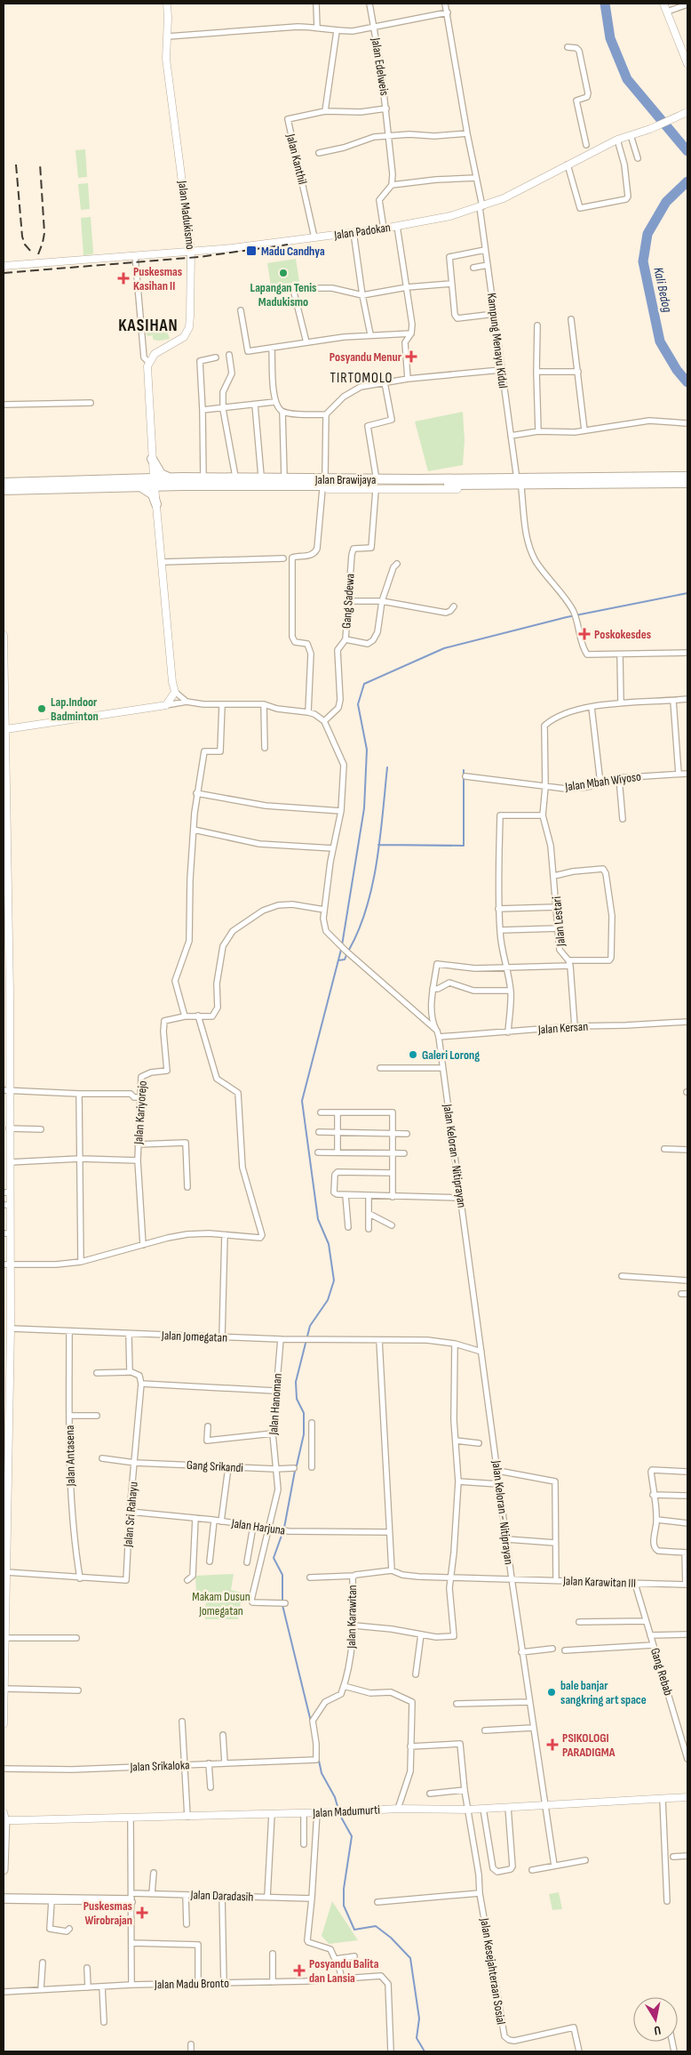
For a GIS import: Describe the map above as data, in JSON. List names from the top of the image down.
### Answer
{
  "streets": {
    "highway": ["Jalan Brawijaya"],
    "street": [
      "Jalan Edelweis",
      "Jalan Kanthil",
      "Jalan Madukismo",
      "Jalan Padokan",
      "Kampung Menayu Kidul",
      "Gang Sadewa",
      "Jalan Mbah Wiyoso",
      "Jalan Lestari",
      "Jalan Kersan",
      "Jalan Kariyorejo",
      "Jalan Keloran - Nitiprayan",
      "Jalan Jomegatan",
      "Jalan Hanoman",
      "Jalan Antasena",
      "Gang Srikandi",
      "Jalan Sri Rahayu",
      "Jalan Harjuna",
      "Jalan Karawitan III",
      "Jalan Karawitan",
      "Gang Rebab",
      "Jalan Srikaloka",
      "Jalan Madumurti",
      "Jalan Daradasih",
      "Jalan Kesejahteraan Sosial",
      "Jalan Madu Bronto"
    ]
  },
  "crossings": [
    ["Jalan Edelweis", "Jalan Kanthil"],
    ["Jalan Edelweis", "Jalan Madukismo"],
    ["Jalan Kanthil", "Jalan Padokan"],
    ["Jalan Madukismo", "Jalan Padokan"],
    ["Jalan Padokan", "Kampung Menayu Kidul"],
    ["Jalan Lestari", "Jalan Kersan"],
    ["Jalan Kersan", "Jalan Keloran - Nitiprayan"],
    ["Jalan Keloran - Nitiprayan", "Jalan Jomegatan"],
    ["Jalan Keloran - Nitiprayan", "Jalan Karawitan III"],
    ["Jalan Keloran - Nitiprayan", "Jalan Karawitan"],
    ["Jalan Keloran - Nitiprayan", "Jalan Madumurti"],
    ["Jalan Jomegatan", "Jalan Hanoman"],
    ["Jalan Jomegatan", "Jalan Antasena"],
    ["Jalan Hanoman", "Gang Srikandi"],
    ["Jalan Hanoman", "Jalan Harjuna"],
    ["Jalan Antasena", "Jalan Sri Rahayu"],
    ["Gang Srikandi", "Jalan Sri Rahayu"],
    ["Jalan Sri Rahayu", "Jalan Harjuna"],
    ["Jalan Karawitan III", "Jalan Karawitan"],
    ["Jalan Karawitan III", "Gang Rebab"],
    ["Jalan Karawitan", "Jalan Srikaloka"],
    ["Jalan Madumurti", "Jalan Kesejahteraan Sosial"]
  ],
  "districts": ["KASIHAN", "TIRTOMOLO"],
  "water": ["Kali Bedog"],
  "parks": ["Makam Dusun Jomegatan"],
  "places": {
    "transit": ["Madu Candhya"],
    "other": [
      "Lapangan Tenis Madukismo",
      "Lap.Indoor Badminton",
      "Galeri Lorong",
      "bale banjar sangkring art space"
    ],
    "health": [
      "Puskesmas Kasihan II",
      "Posyandu Menur",
      "Poskokesdes",
      "PSIKOLOGI PARADIGMA",
      "Puskesmas Wirobrajan",
      "Posyandu Balita dan Lansia"
    ]
  },
  "north": "bottom"
}
